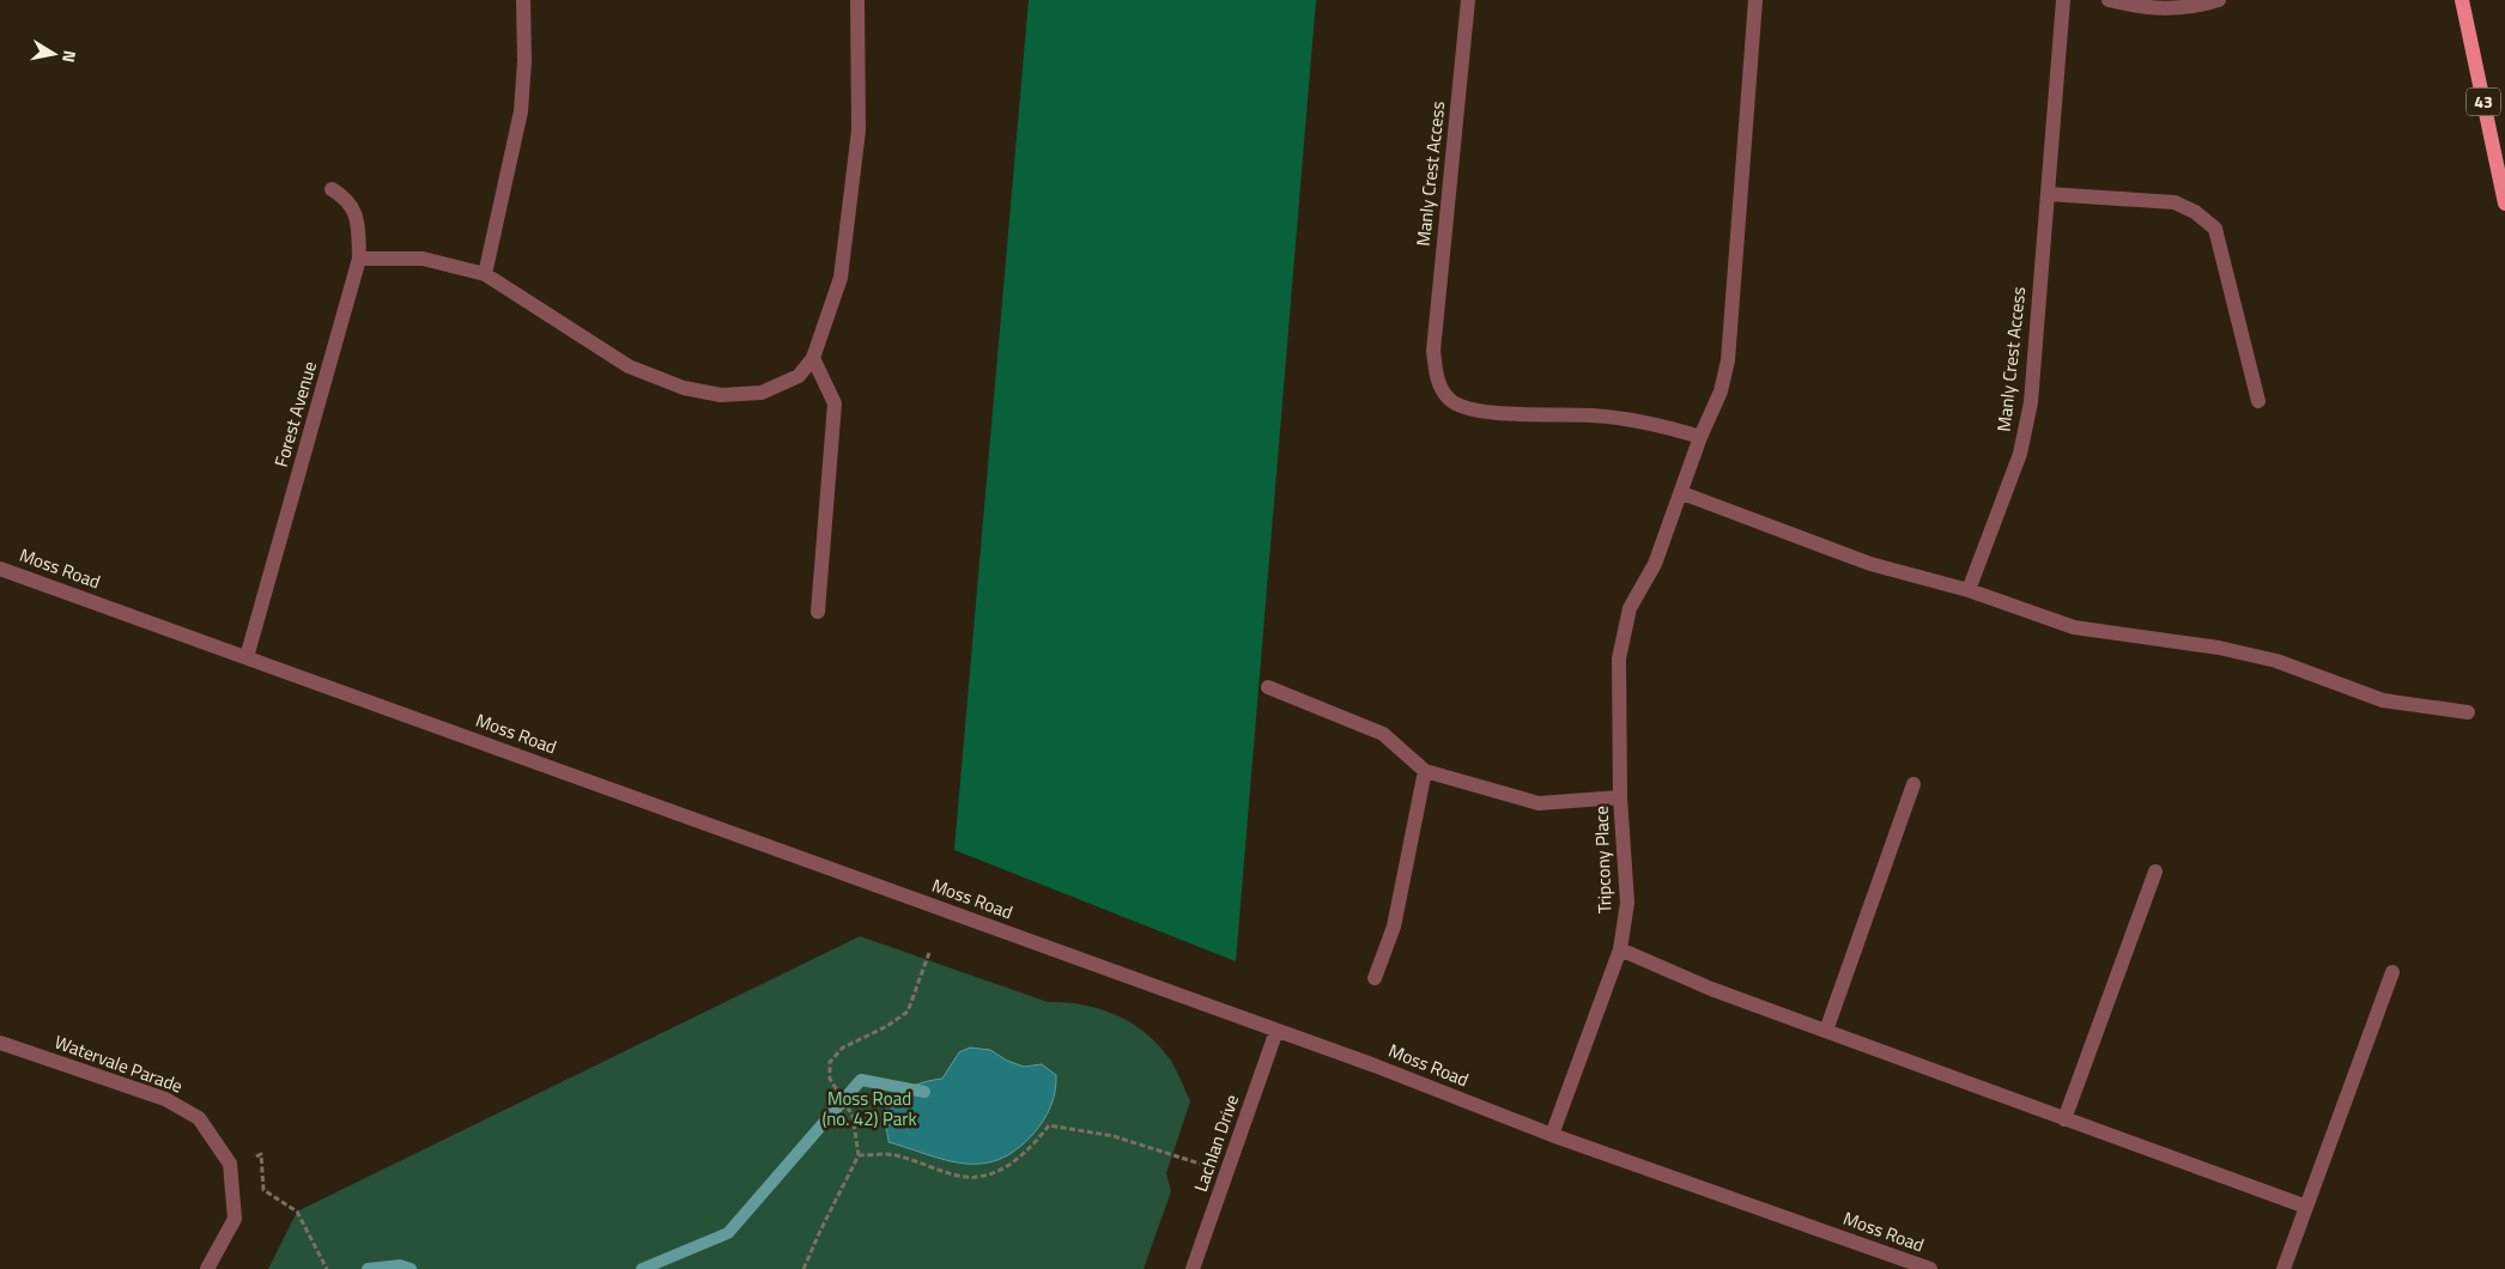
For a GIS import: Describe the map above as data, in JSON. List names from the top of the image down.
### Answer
{
  "streets": {
    "main road": ["43"],
    "street": [
      "Manly Crest Access",
      "Forest Avenue",
      "Moss Road",
      "Tripcony Place",
      "Watervale Parade",
      "Lachlan Drive"
    ]
  },
  "crossings": [
    ["Manly Crest Access", "Tripcony Place"],
    ["Forest Avenue", "Moss Road"],
    ["Moss Road", "Tripcony Place"],
    ["Moss Road", "Lachlan Drive"]
  ],
  "parks": ["Moss Road (no. 42) Park"],
  "north": "right"
}
